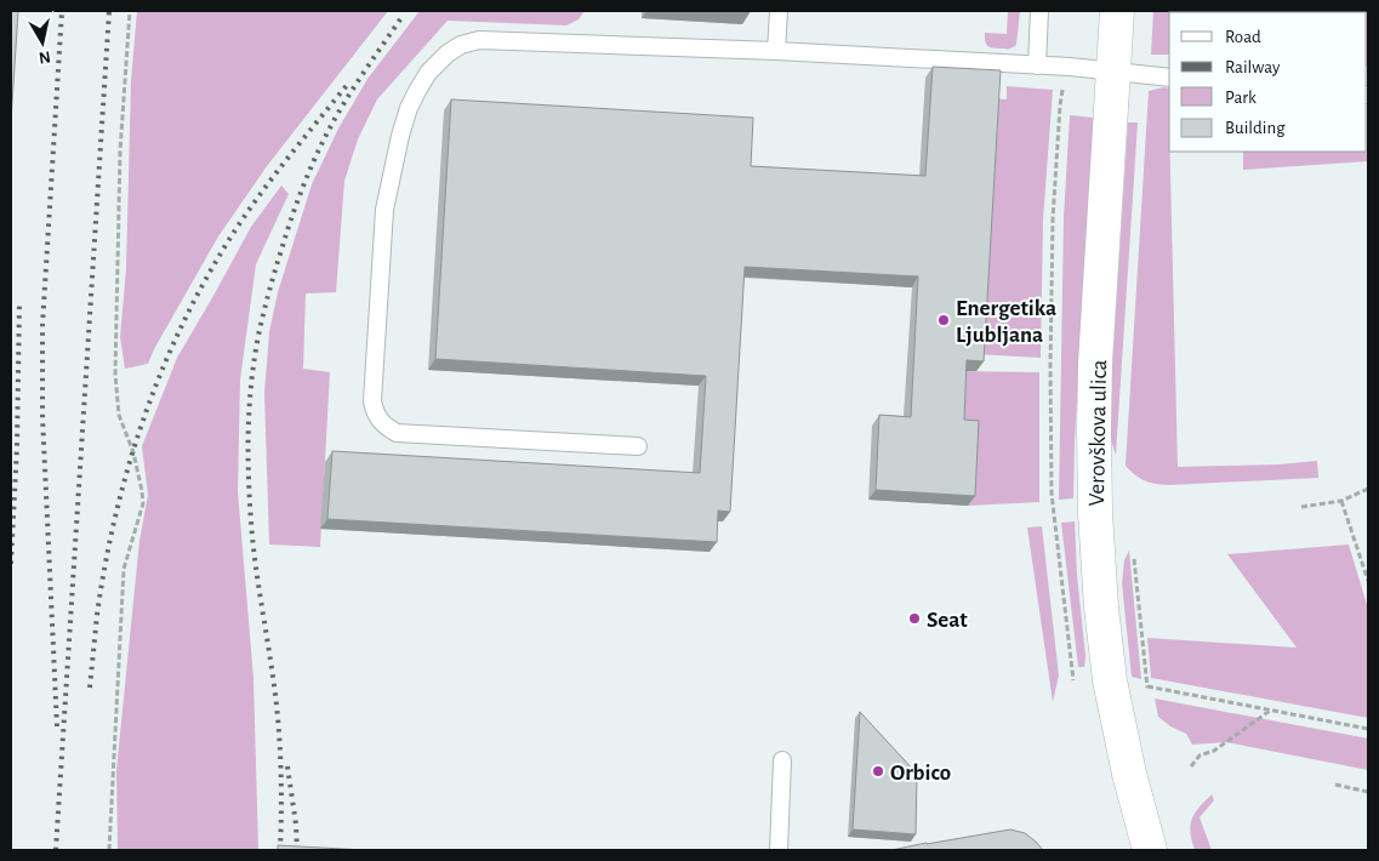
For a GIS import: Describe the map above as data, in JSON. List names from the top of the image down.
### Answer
{
  "streets": {
    "street": ["Verovškova ulica"]
  },
  "places": ["Energetika Ljubljana", "Seat", "Orbico"],
  "legend": [
    "Road",
    "Railway",
    "Park",
    "Building"
  ],
  "north": "bottom"
}
